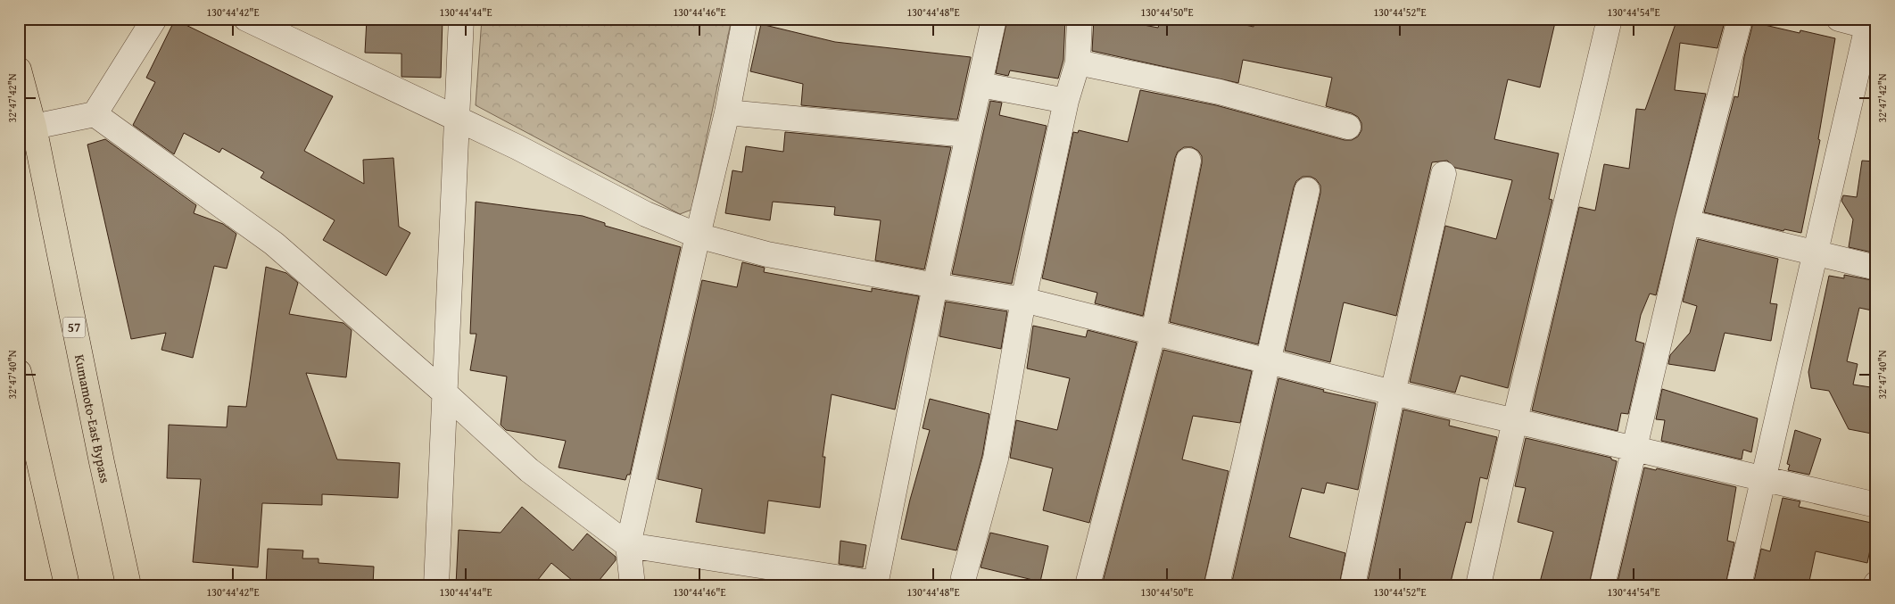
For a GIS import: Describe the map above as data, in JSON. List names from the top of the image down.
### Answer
{
  "streets": {
    "highway": ["57", "Kumamoto-East Bypass"]
  },
  "coordinates": [
    "130°44'42\"E",
    "130°44'44\"E",
    "130°44'46\"E",
    "130°44'48\"E",
    "130°44'50\"E",
    "130°44'52\"E",
    "130°44'54\"E",
    "32°47'42\"N",
    "32°47'40\"N"
  ]
}
